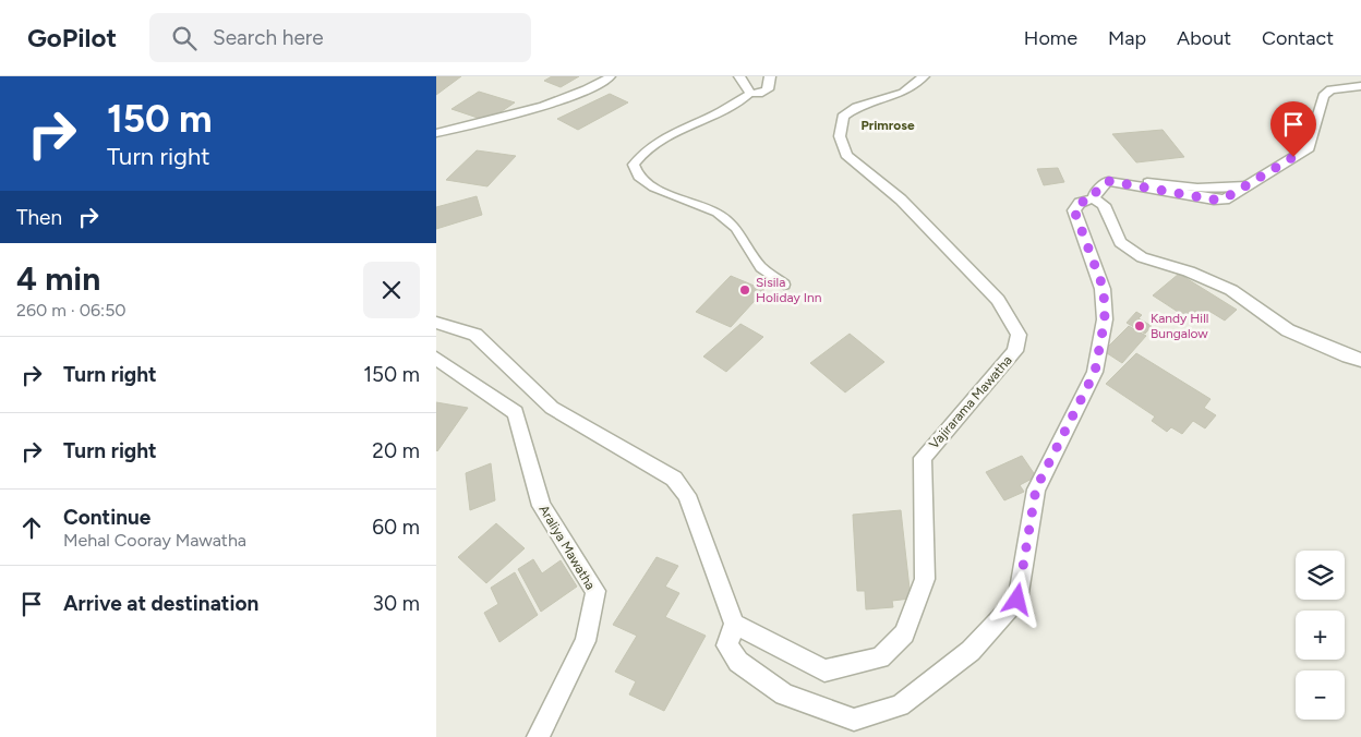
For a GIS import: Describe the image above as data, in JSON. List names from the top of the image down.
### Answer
{
  "streets": {
    "street": ["Vajirarama Mawatha", "Araliya Mawatha"]
  },
  "districts": ["Primrose"],
  "places": ["Sisila Holiday Inn", "Kandy Hill Bungalow"],
  "page": {
    "header": "GoPilot",
    "search": "Search here",
    "nav": [
      "Home",
      "Map",
      "About",
      "Contact"
    ],
    "turn": ["150 m", "Turn right"],
    "then": "Then",
    "heading": ["4 min", "260 m · 06:50"],
    "list": [
      {
        "name": "Turn right",
        "value": "150 m"
      },
      {
        "name": "Turn right",
        "value": "20 m"
      },
      {
        "name": "Continue",
        "note": "Mehal Cooray Mawatha",
        "value": "60 m"
      },
      {
        "name": "Arrive at destination",
        "value": "30 m"
      }
    ],
    "map_buttons": ["+", "−"]
  }
}
